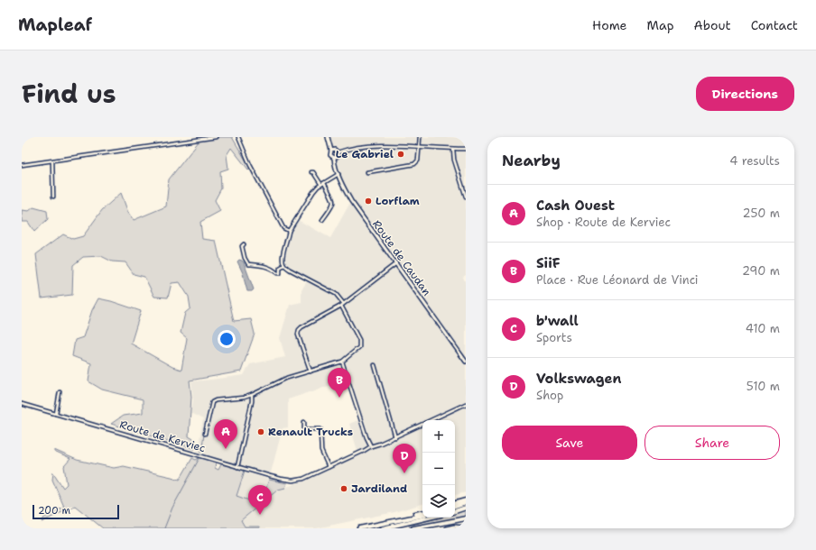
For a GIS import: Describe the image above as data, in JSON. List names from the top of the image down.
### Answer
{
  "streets": {
    "street": ["Route de Caudan", "Route de Kerviec"]
  },
  "places": [
    "Le Gabriel",
    "Lorflam",
    "Renault Trucks",
    "Jardiland"
  ],
  "scale_bar": "200 m",
  "page": {
    "header": "Mapleaf",
    "nav": [
      "Home",
      "Map",
      "About",
      "Contact"
    ],
    "title": "Find us",
    "buttons": [
      "Directions",
      ["Save", "Share"]
    ],
    "heading": ["Nearby", "4 results"],
    "list": [
      {
        "mark": "A",
        "name": "Cash Ouest",
        "note": "Shop · Route de Kerviec",
        "value": "250 m"
      },
      {
        "mark": "B",
        "name": "SiiF",
        "note": "Place · Rue Léonard de Vinci",
        "value": "290 m"
      },
      {
        "mark": "C",
        "name": "b'wall",
        "note": "Sports",
        "value": "410 m"
      },
      {
        "mark": "D",
        "name": "Volkswagen",
        "note": "Shop",
        "value": "510 m"
      }
    ],
    "pins": [
      "B",
      "A",
      "D",
      "C"
    ],
    "map_buttons": ["+", "−"],
    "scale": "200 m"
  }
}
